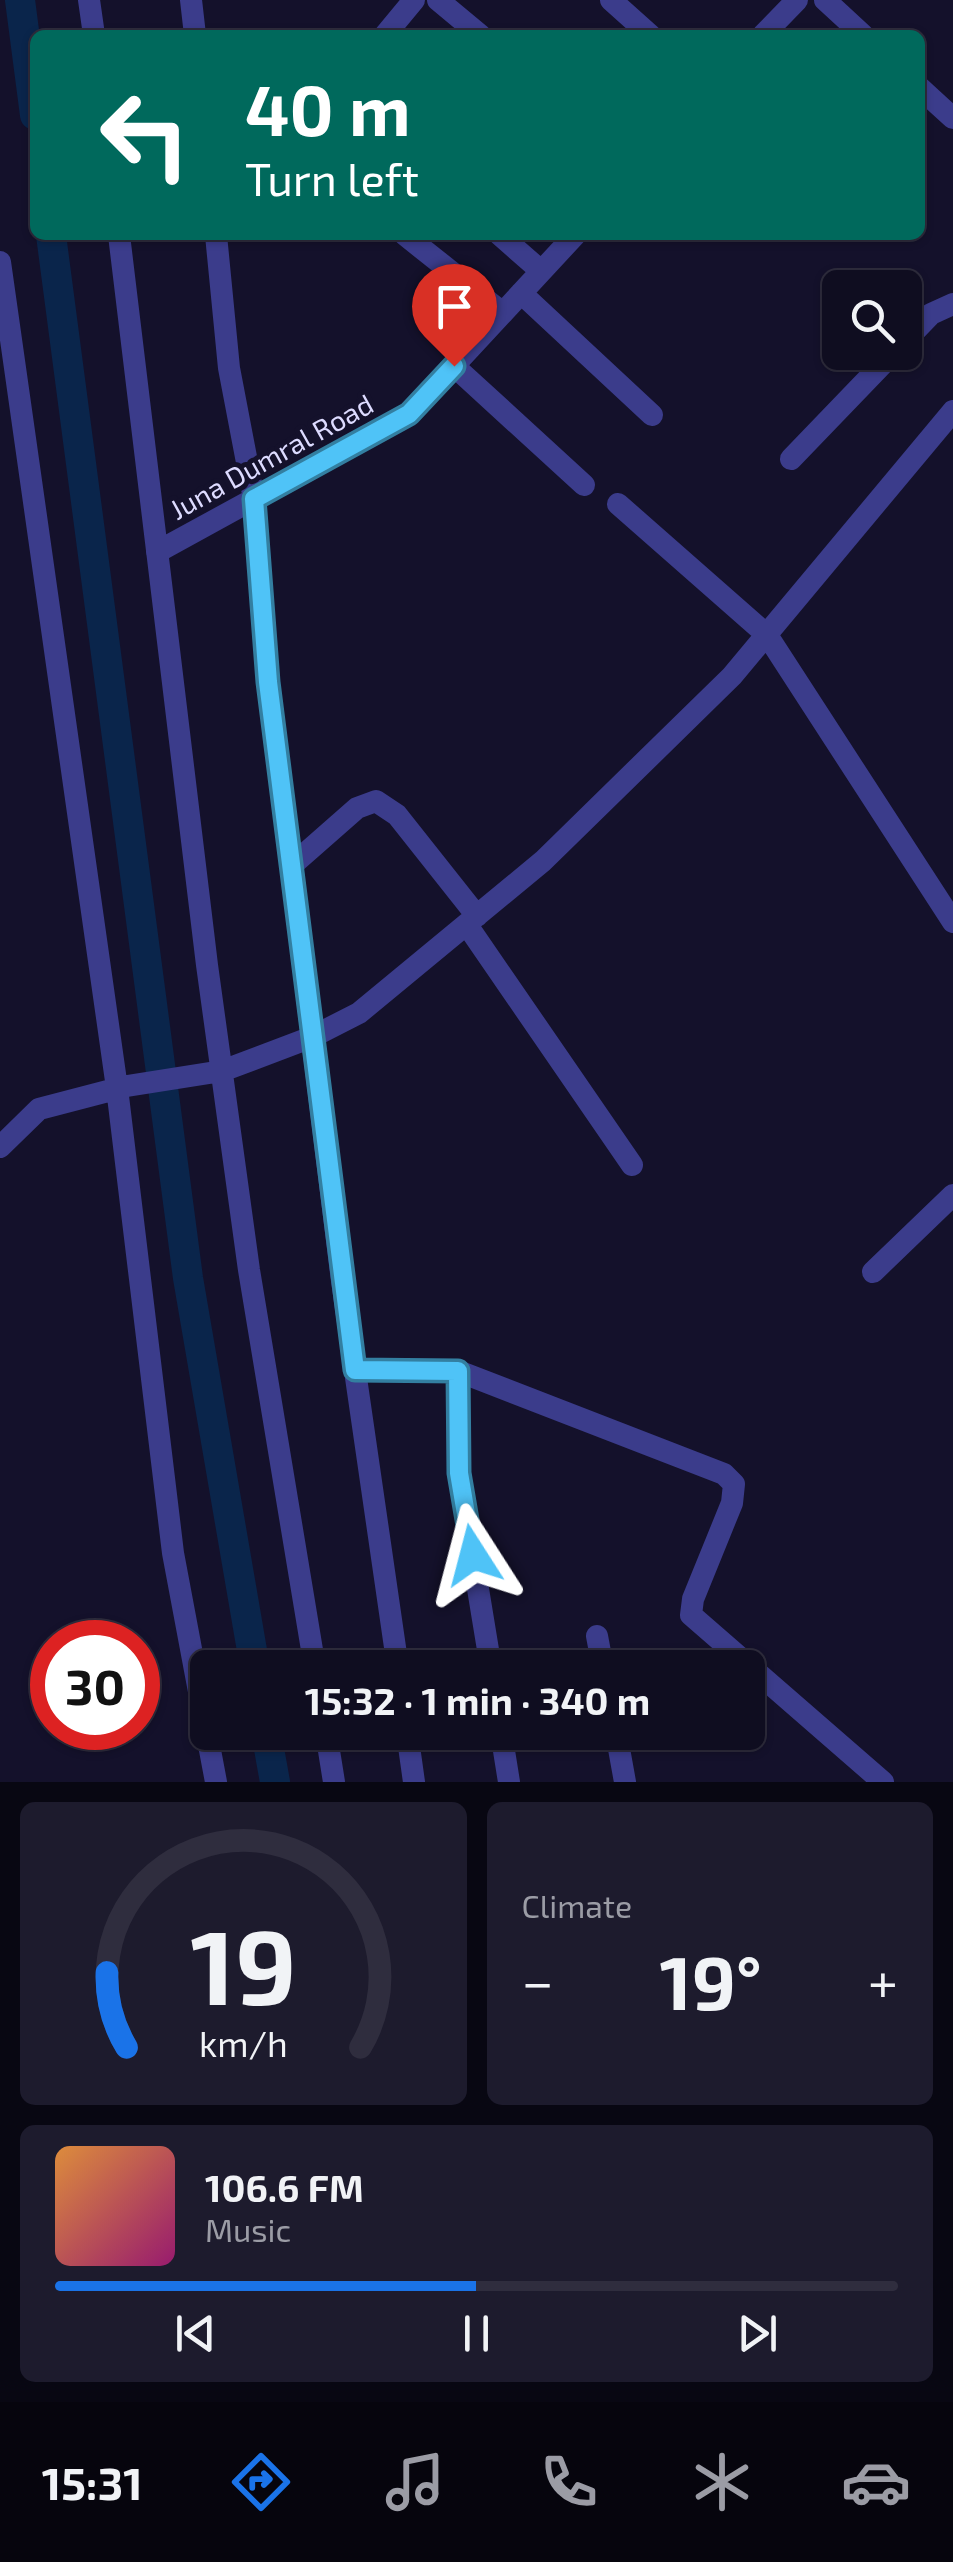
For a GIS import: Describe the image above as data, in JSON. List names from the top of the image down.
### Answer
{
  "streets": {
    "street": ["Juna Dumral Road"]
  },
  "page": {
    "turn": ["40 m", "Turn left"],
    "limit": "30",
    "trip": "15:32 · 1 min · 340 m",
    "tile": "Climate",
    "heat": ["−", "19°", "+"],
    "song": ["106.6 FM", "Music"],
    "tabs": "15:31",
    "gauge": ["19", "km/h"]
  }
}
